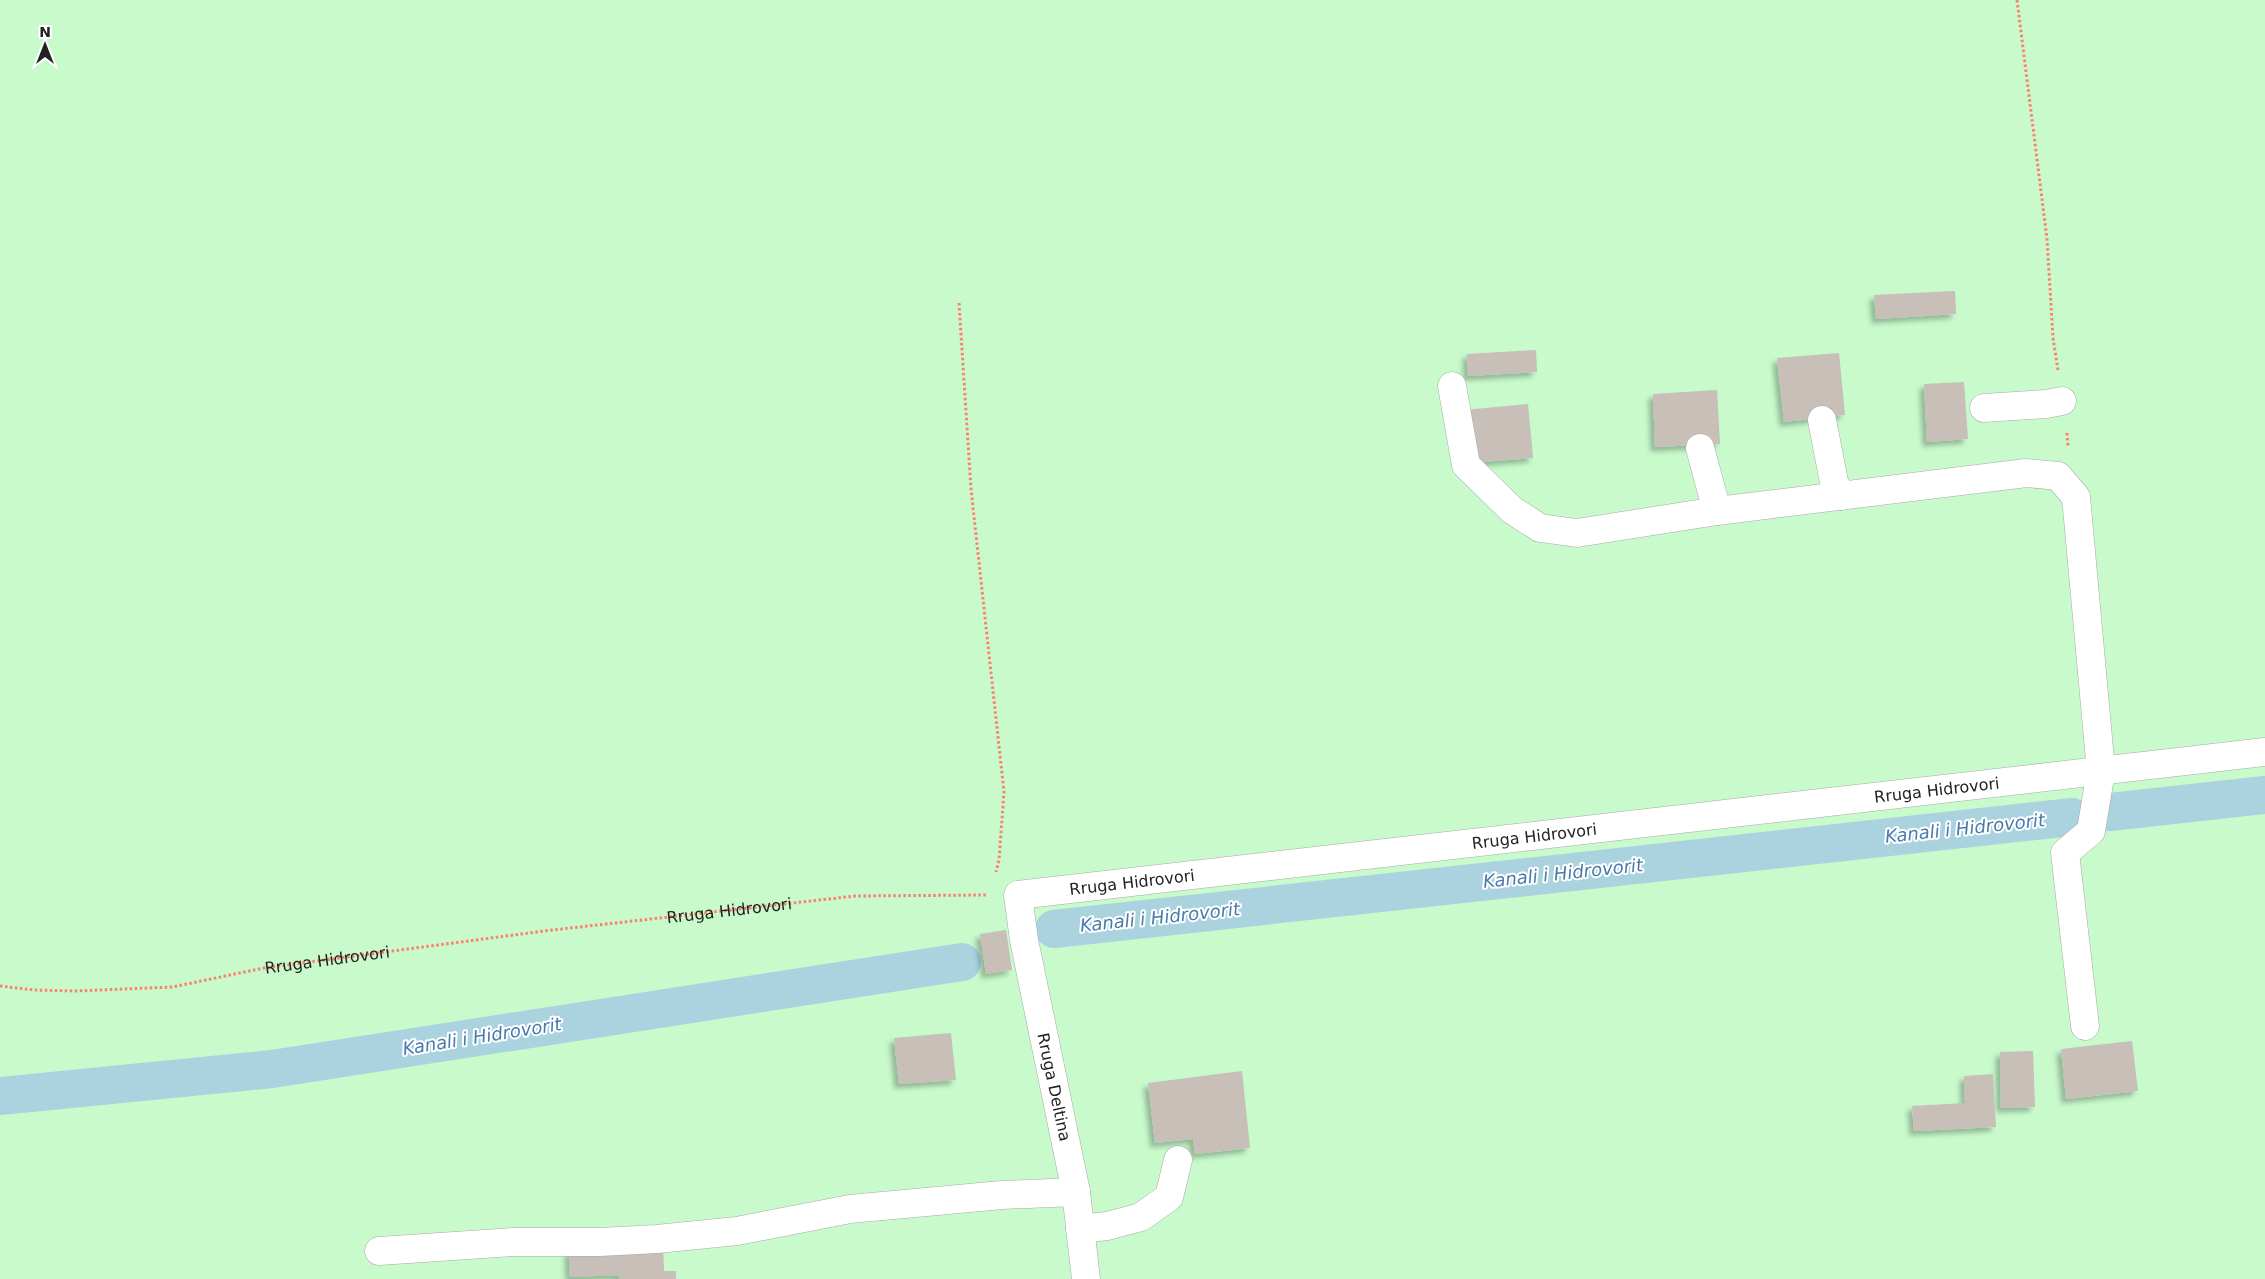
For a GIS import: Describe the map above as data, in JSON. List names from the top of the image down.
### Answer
{
  "streets": {
    "street": ["Rruga Hidrovori", "Rruga Deltina"]
  },
  "crossings": [
    ["Rruga Hidrovori", "Rruga Deltina"]
  ],
  "water": ["Kanali i Hidrovorit"],
  "north": "top"
}
